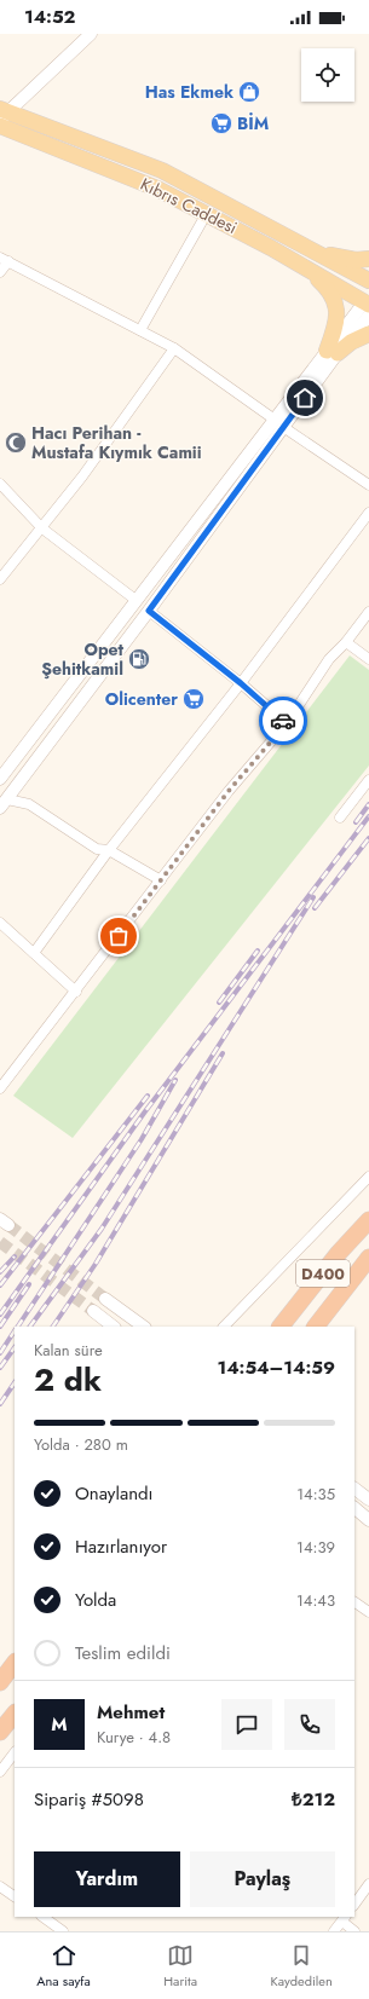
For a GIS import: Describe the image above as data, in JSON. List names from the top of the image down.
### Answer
{
  "streets": {
    "highway": ["D400"],
    "main road": ["Kıbrıs Caddesi"]
  },
  "places": {
    "shop": ["Has Ekmek"],
    "supermarket": ["BİM", "Olicenter"],
    "mosque": ["Hacı Perihan - Mustafa Kıymık Camii"],
    "fuel station": ["Opet Şehitkamil"]
  },
  "page": {
    "status": "14:52",
    "heading": ["2 dk", "Kalan süre", "14:54–14:59"],
    "panel": [
      "Mehmet",
      "Kurye · 4.8",
      "Sipariş #5098",
      "₺212"
    ],
    "bar": "Yolda · 280 m",
    "list": [
      ["Onaylandı", "14:35"],
      ["Hazırlanıyor", "14:39"],
      ["Yolda", "14:43"],
      "Teslim edildi"
    ],
    "round": "M",
    "buttons": ["Yardım", "Paylaş"],
    "tabs": ["Ana sayfa", "Harita", "Kaydedilen"]
  }
}
